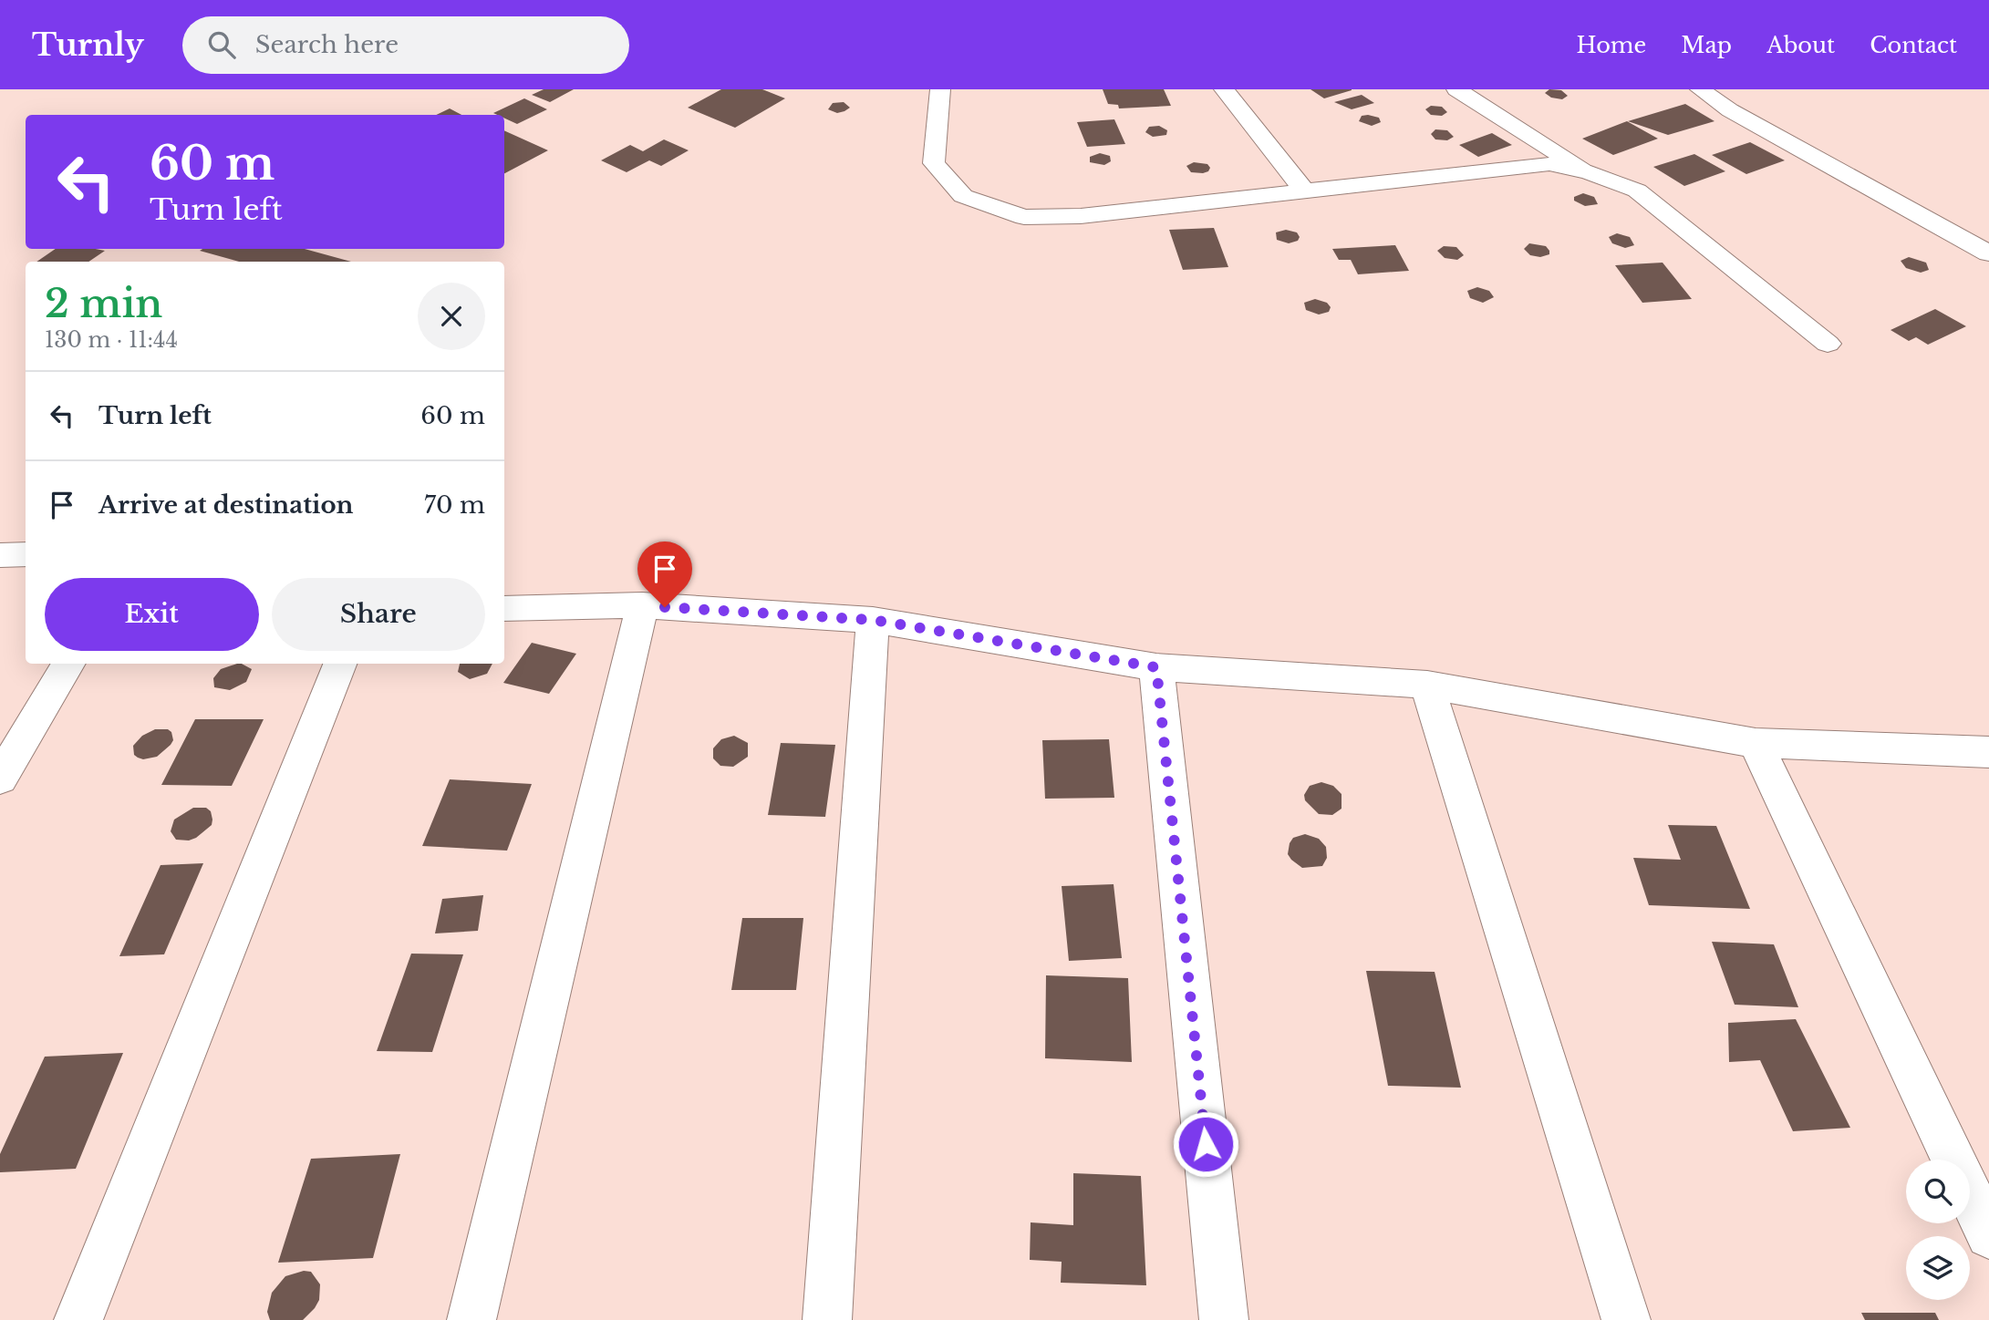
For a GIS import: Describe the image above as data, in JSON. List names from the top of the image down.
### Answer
{
  "page": {
    "header": "Turnly",
    "search": "Search here",
    "nav": [
      "Home",
      "Map",
      "About",
      "Contact"
    ],
    "turn": ["60 m", "Turn left"],
    "heading": ["2 min", "130 m · 11:44"],
    "list": [
      {
        "name": "Turn left",
        "value": "60 m"
      },
      {
        "name": "Arrive at destination",
        "value": "70 m"
      }
    ],
    "buttons": ["Exit", "Share"]
  }
}
